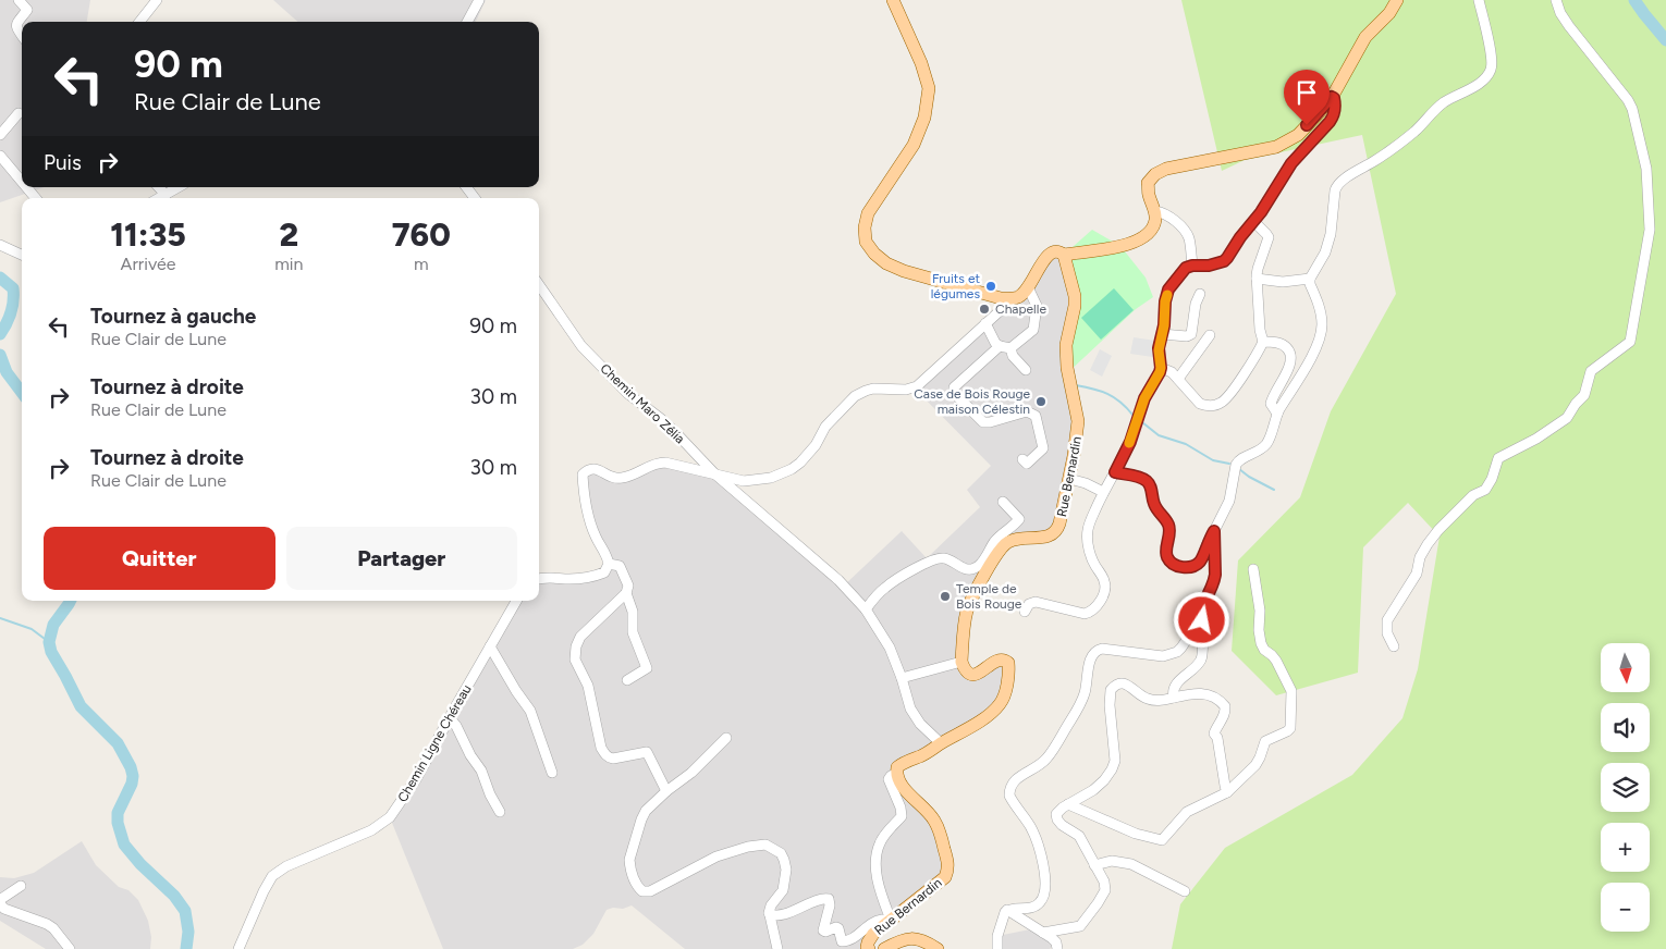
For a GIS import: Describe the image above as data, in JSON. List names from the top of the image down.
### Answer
{
  "streets": {
    "main road": ["Rue Bernardin"],
    "street": ["Chemin Maro Zélia", "Chemin Ligne Chéreau"]
  },
  "places": [
    "Fruits et légumes",
    "Chapelle",
    "Case de Bois Rouge maison Célestin",
    "Temple de Bois Rouge"
  ],
  "north": "bottom",
  "page": {
    "turn": ["90 m", "Rue Clair de Lune"],
    "then": "Puis",
    "eta": [
      "11:35",
      "Arrivée",
      "2",
      "min",
      "760",
      "m"
    ],
    "list": [
      {
        "name": "Tournez à gauche",
        "note": "Rue Clair de Lune",
        "value": "90 m"
      },
      {
        "name": "Tournez à droite",
        "note": "Rue Clair de Lune",
        "value": "30 m"
      },
      {
        "name": "Tournez à droite",
        "note": "Rue Clair de Lune",
        "value": "30 m"
      }
    ],
    "buttons": ["Quitter", "Partager"],
    "map_buttons": ["+", "−"]
  }
}
